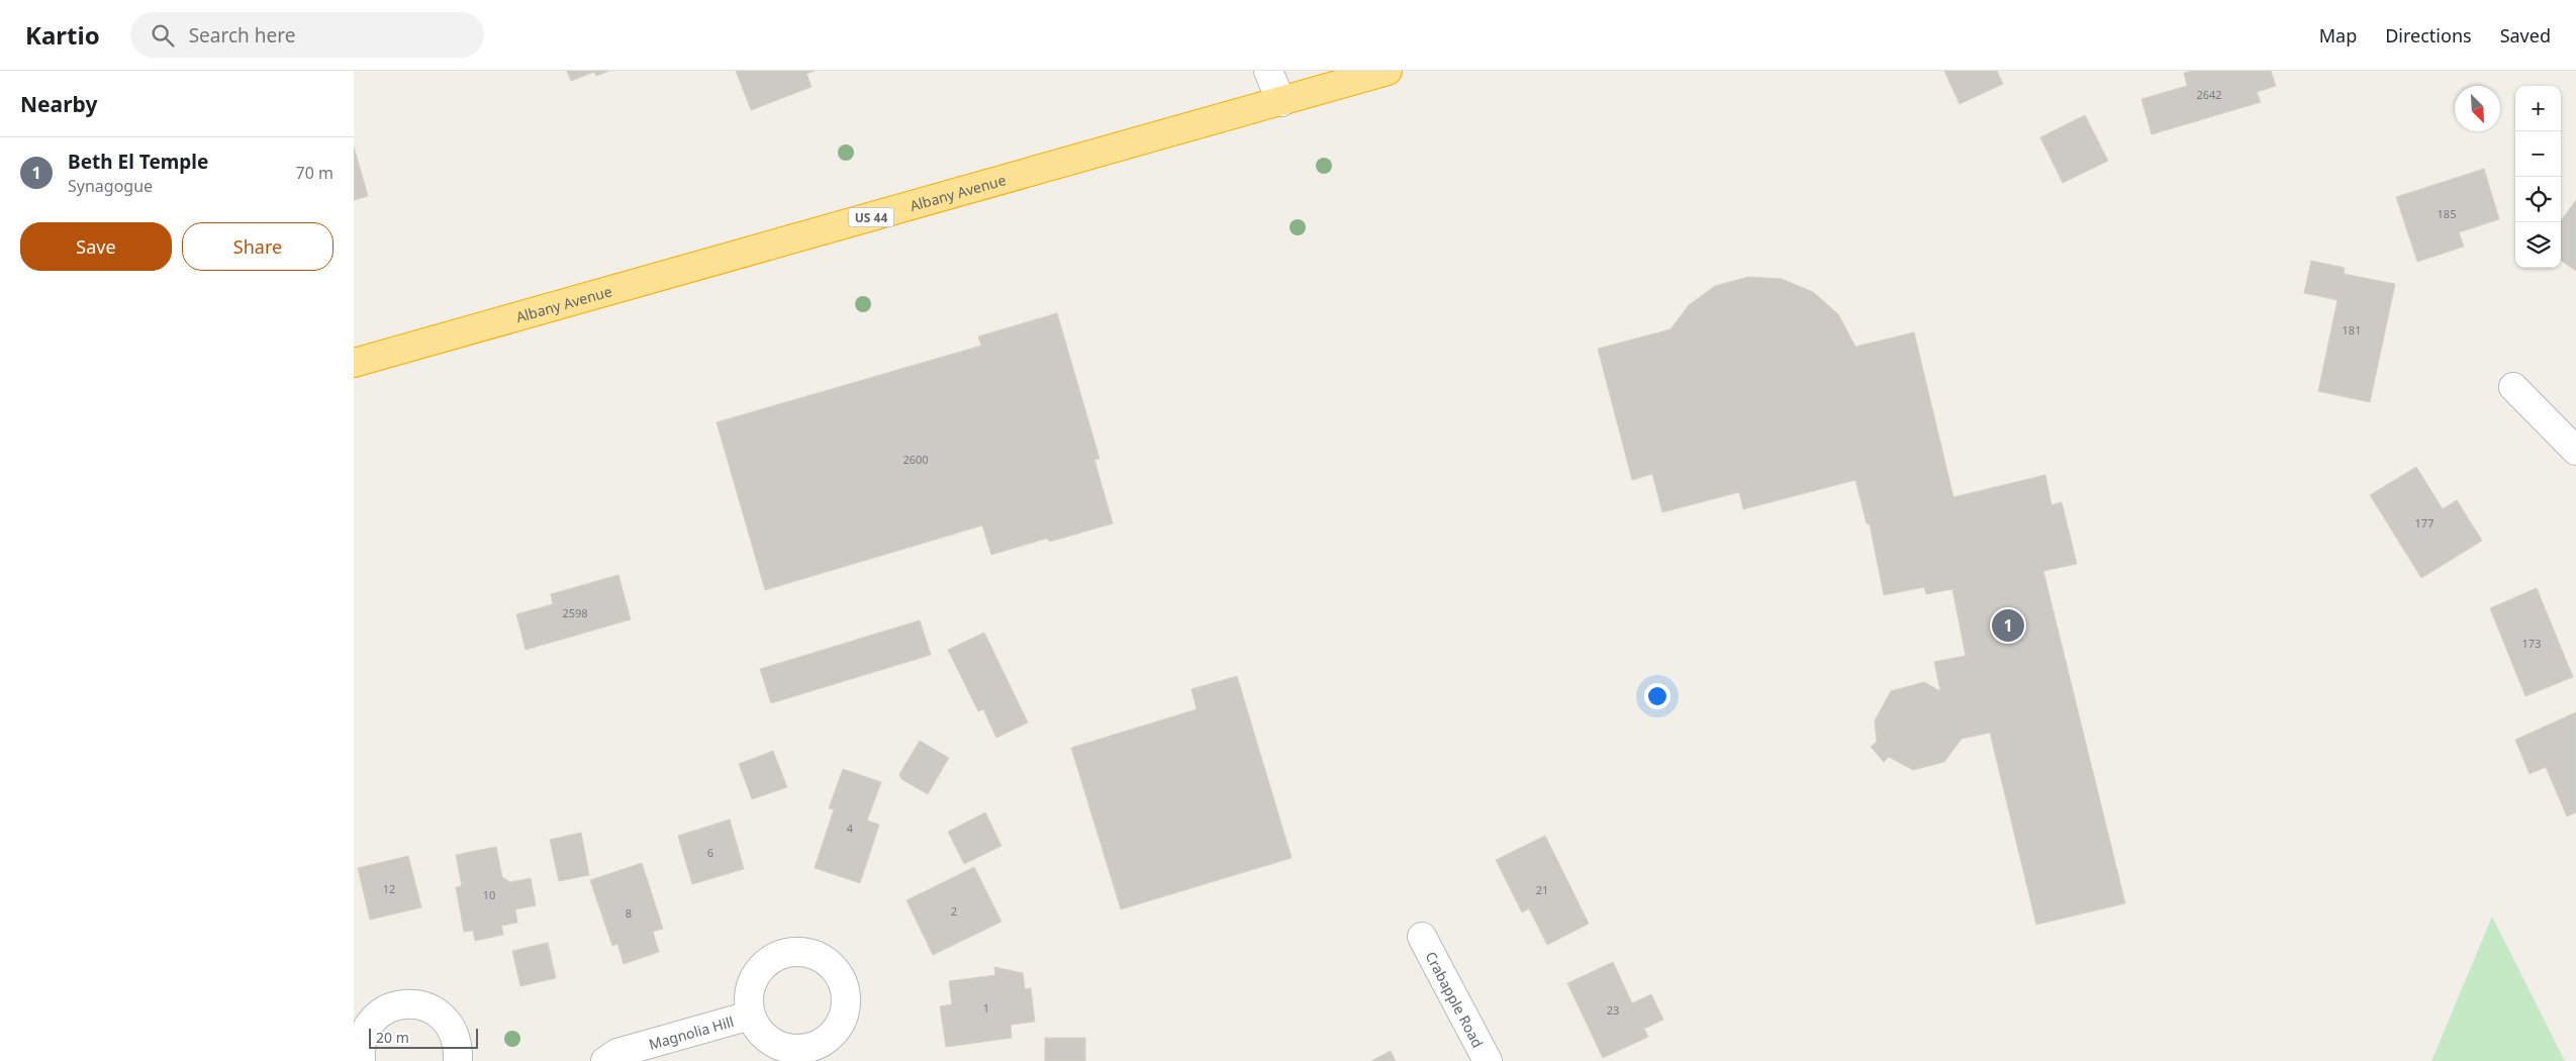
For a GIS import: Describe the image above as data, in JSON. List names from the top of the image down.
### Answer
{
  "streets": {
    "highway": ["Albany Avenue", "US 44"],
    "street": ["Crabapple Road", "Magnolia Hill"]
  },
  "house_numbers": [
    "2642",
    "185",
    "181",
    "2600",
    "177",
    "2598",
    "173",
    "4",
    "6",
    "12",
    "21",
    "10",
    "2",
    "8",
    "1",
    "23"
  ],
  "scale_bar": "20 m",
  "north": "bottom right",
  "page": {
    "header": "Kartio",
    "search": "Search here",
    "nav": ["Map", "Directions", "Saved"],
    "heading": "Nearby",
    "map_buttons": ["+", "−"],
    "list": [
      {
        "mark": "1",
        "name": "Beth El Temple",
        "note": "Synagogue",
        "value": "70 m"
      }
    ],
    "buttons": ["Save", "Share"],
    "pins": "1",
    "scale": "20 m"
  }
}
